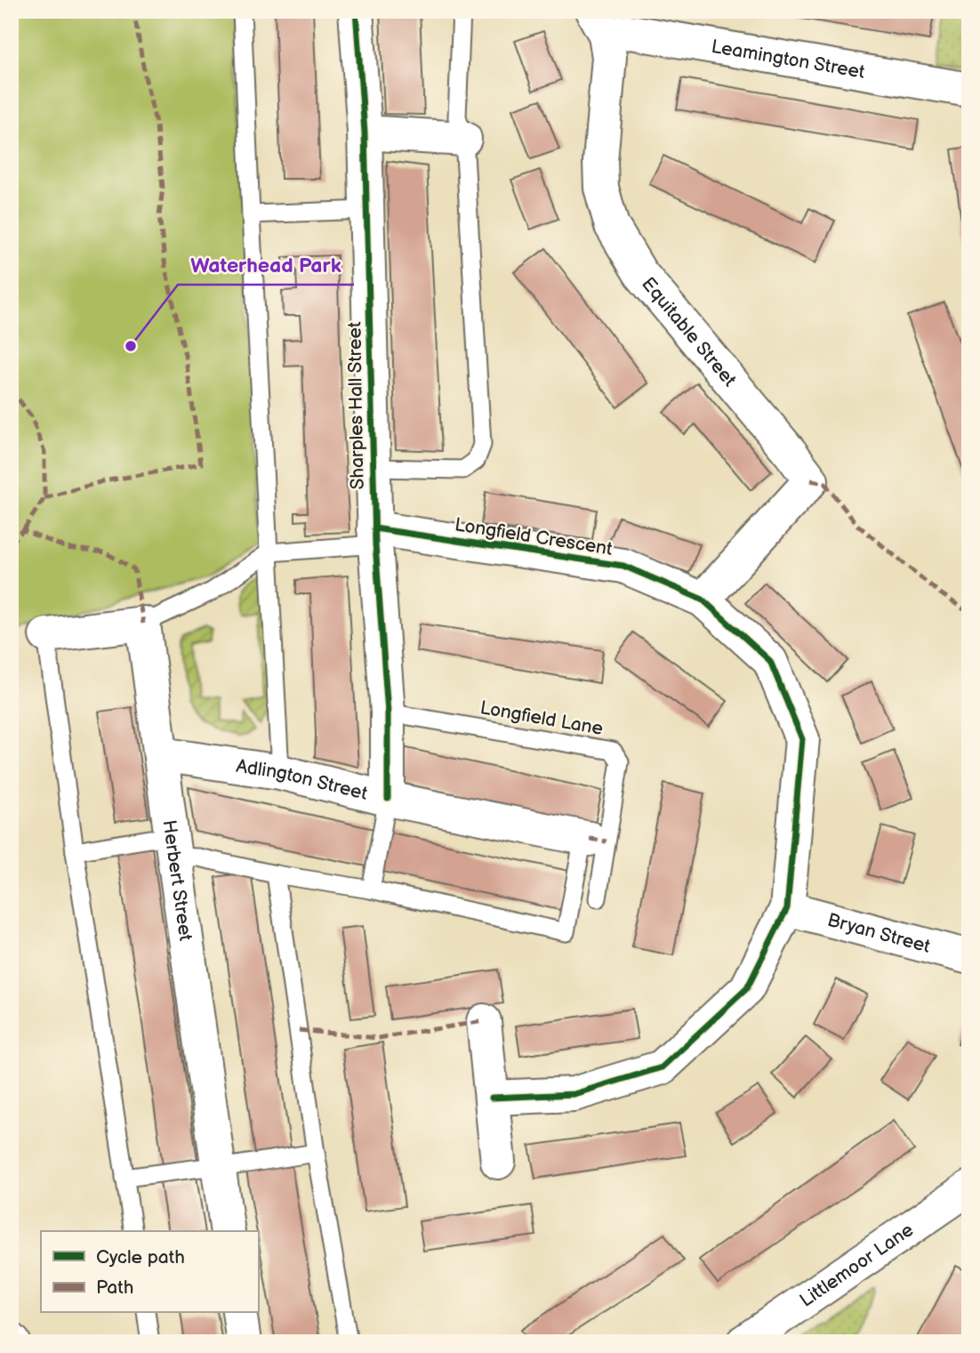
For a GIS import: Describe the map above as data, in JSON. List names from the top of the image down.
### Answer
{
  "streets": {
    "street": [
      "Leamington Street",
      "Equitable Street",
      "Sharples Hall Street",
      "Longfield Crescent",
      "Adlington Street",
      "Herbert Street",
      "Bryan Street",
      "Littlemoor Lane"
    ],
    "lane": ["Longfield Lane"]
  },
  "crossings": [
    ["Leamington Street", "Equitable Street"],
    ["Equitable Street", "Longfield Crescent"],
    ["Sharples Hall Street", "Longfield Crescent"],
    ["Sharples Hall Street", "Longfield Lane"],
    ["Sharples Hall Street", "Adlington Street"],
    ["Longfield Crescent", "Bryan Street"],
    ["Adlington Street", "Herbert Street"]
  ],
  "places": ["Waterhead Park"],
  "legend": ["Cycle path", "Path"]
}
